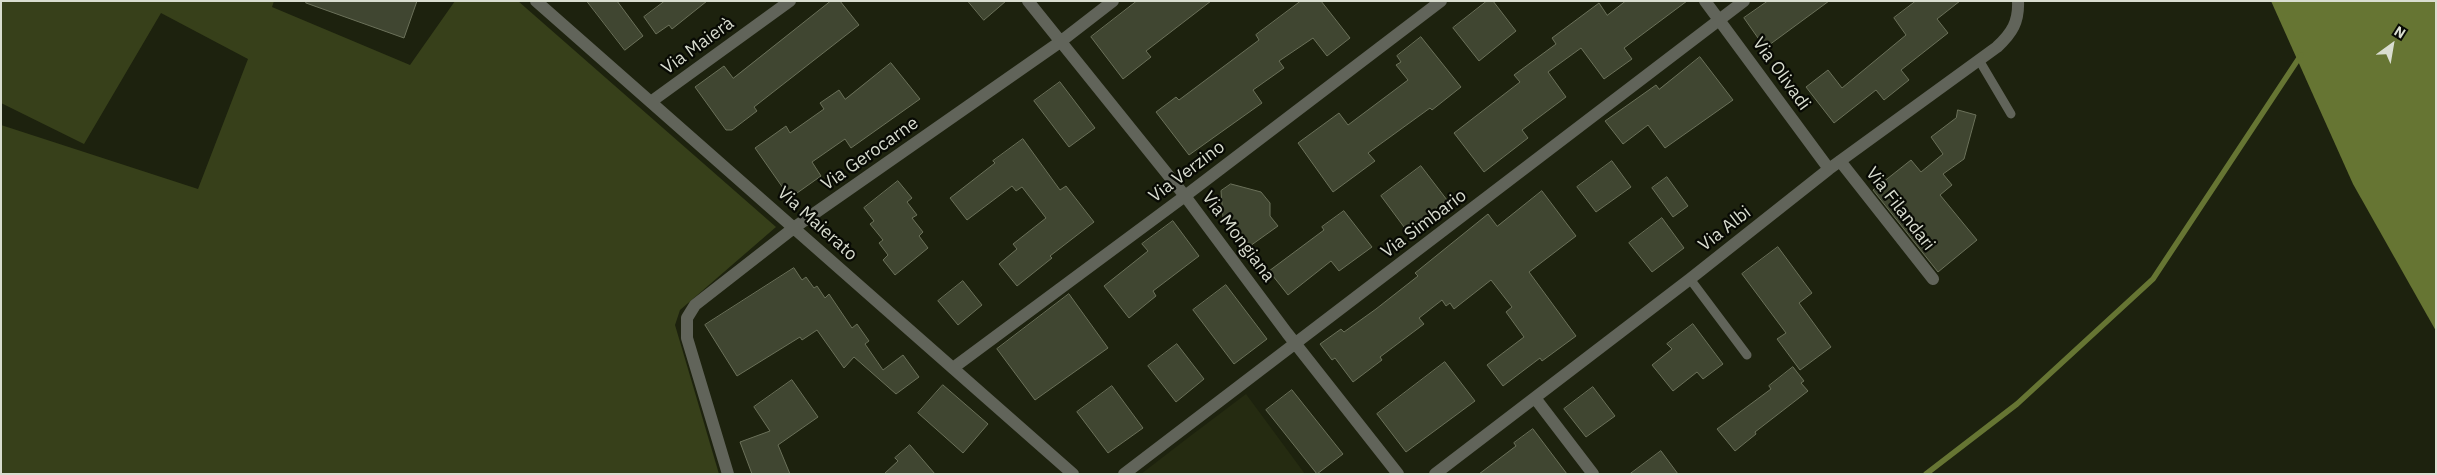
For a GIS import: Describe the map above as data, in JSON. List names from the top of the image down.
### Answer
{
  "streets": {
    "street": [
      "Via Maierà",
      "Via Olivadi",
      "Via Gerocarne",
      "Via Verzino",
      "Via Filandari",
      "Via Maierato",
      "Via Simbario",
      "Via Albi",
      "Via Mongiana"
    ]
  },
  "crossings": [
    ["Via Maierà", "Via Maierato"],
    ["Via Olivadi", "Via Simbario"],
    ["Via Olivadi", "Via Albi"],
    ["Via Gerocarne", "Via Maierato"],
    ["Via Gerocarne", "Via Mongiana"],
    ["Via Verzino", "Via Maierato"],
    ["Via Verzino", "Via Mongiana"],
    ["Via Filandari", "Via Albi"],
    ["Via Simbario", "Via Mongiana"]
  ],
  "north": "top right"
}
